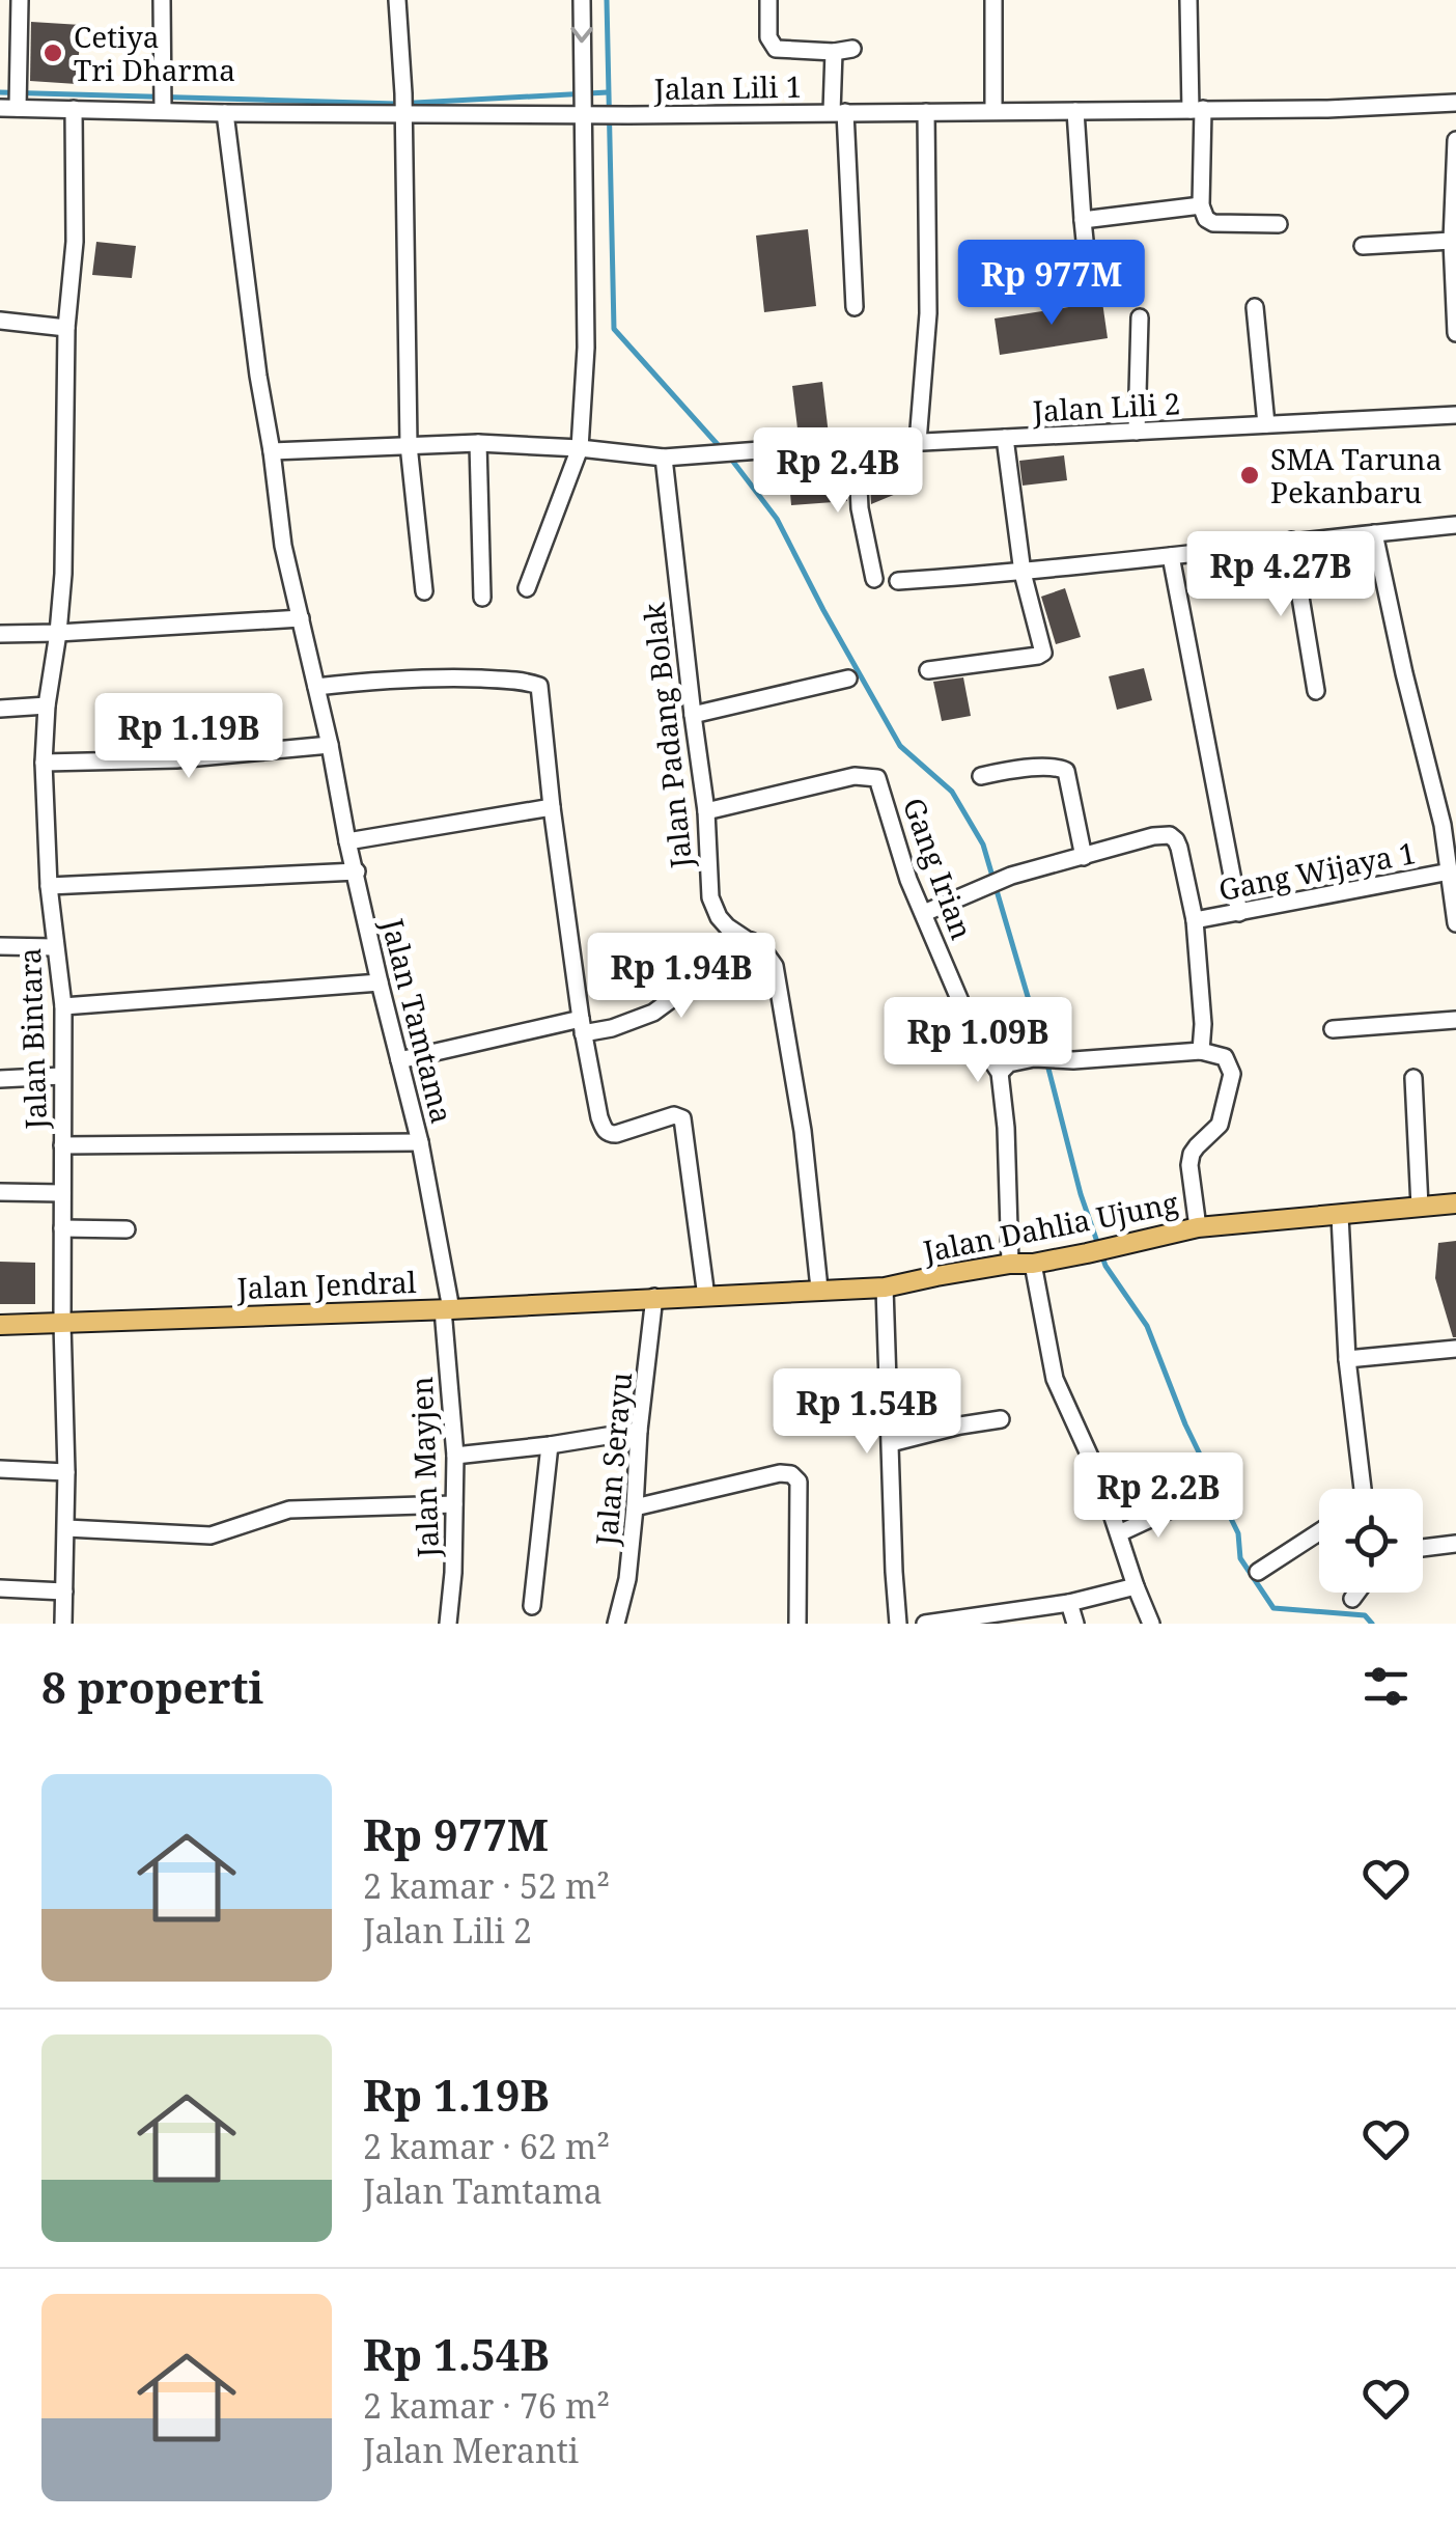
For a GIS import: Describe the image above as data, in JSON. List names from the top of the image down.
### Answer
{
  "streets": {
    "main road": ["Jalan Dahlia Ujung", "Jalan Jendral"],
    "street": [
      "Jalan Lili 1",
      "Jalan Lili 2",
      "Jalan Padang Bolak",
      "Gang Irian",
      "Gang Wijaya 1",
      "Jalan Tamtama",
      "Jalan Bintara",
      "Jalan Serayu",
      "Jalan Mayjen"
    ]
  },
  "crossings": [
    ["Jalan Lili 1", "Jalan Tamtama"],
    ["Jalan Lili 1", "Jalan Bintara"],
    ["Jalan Lili 2", "Jalan Padang Bolak"],
    ["Jalan Padang Bolak", "Gang Irian"],
    ["Jalan Padang Bolak", "Jalan Dahlia Ujung"],
    ["Gang Irian", "Jalan Dahlia Ujung"],
    ["Jalan Tamtama", "Jalan Jendral"],
    ["Jalan Tamtama", "Jalan Mayjen"],
    ["Jalan Bintara", "Jalan Jendral"],
    ["Jalan Dahlia Ujung", "Jalan Jendral"],
    ["Jalan Dahlia Ujung", "Jalan Serayu"],
    ["Jalan Jendral", "Jalan Serayu"],
    ["Jalan Jendral", "Jalan Mayjen"]
  ],
  "places": ["Cetiya Tri Dharma", "SMA Taruna Pekanbaru"],
  "page": {
    "price": [
      "Rp 977M",
      "Rp 2.4B",
      "Rp 4.27B",
      "Rp 1.19B",
      "Rp 1.94B",
      "Rp 1.09B",
      "Rp 1.54B",
      "Rp 2.2B"
    ],
    "heading": "8 properti",
    "list": [
      {
        "name": "Rp 977M",
        "note": "2 kamar · 52 m² · Jalan Lili 2"
      },
      {
        "name": "Rp 1.19B",
        "note": "2 kamar · 62 m² · Jalan Tamtama"
      },
      {
        "name": "Rp 1.54B",
        "note": "2 kamar · 76 m² · Jalan Meranti"
      }
    ]
  }
}
